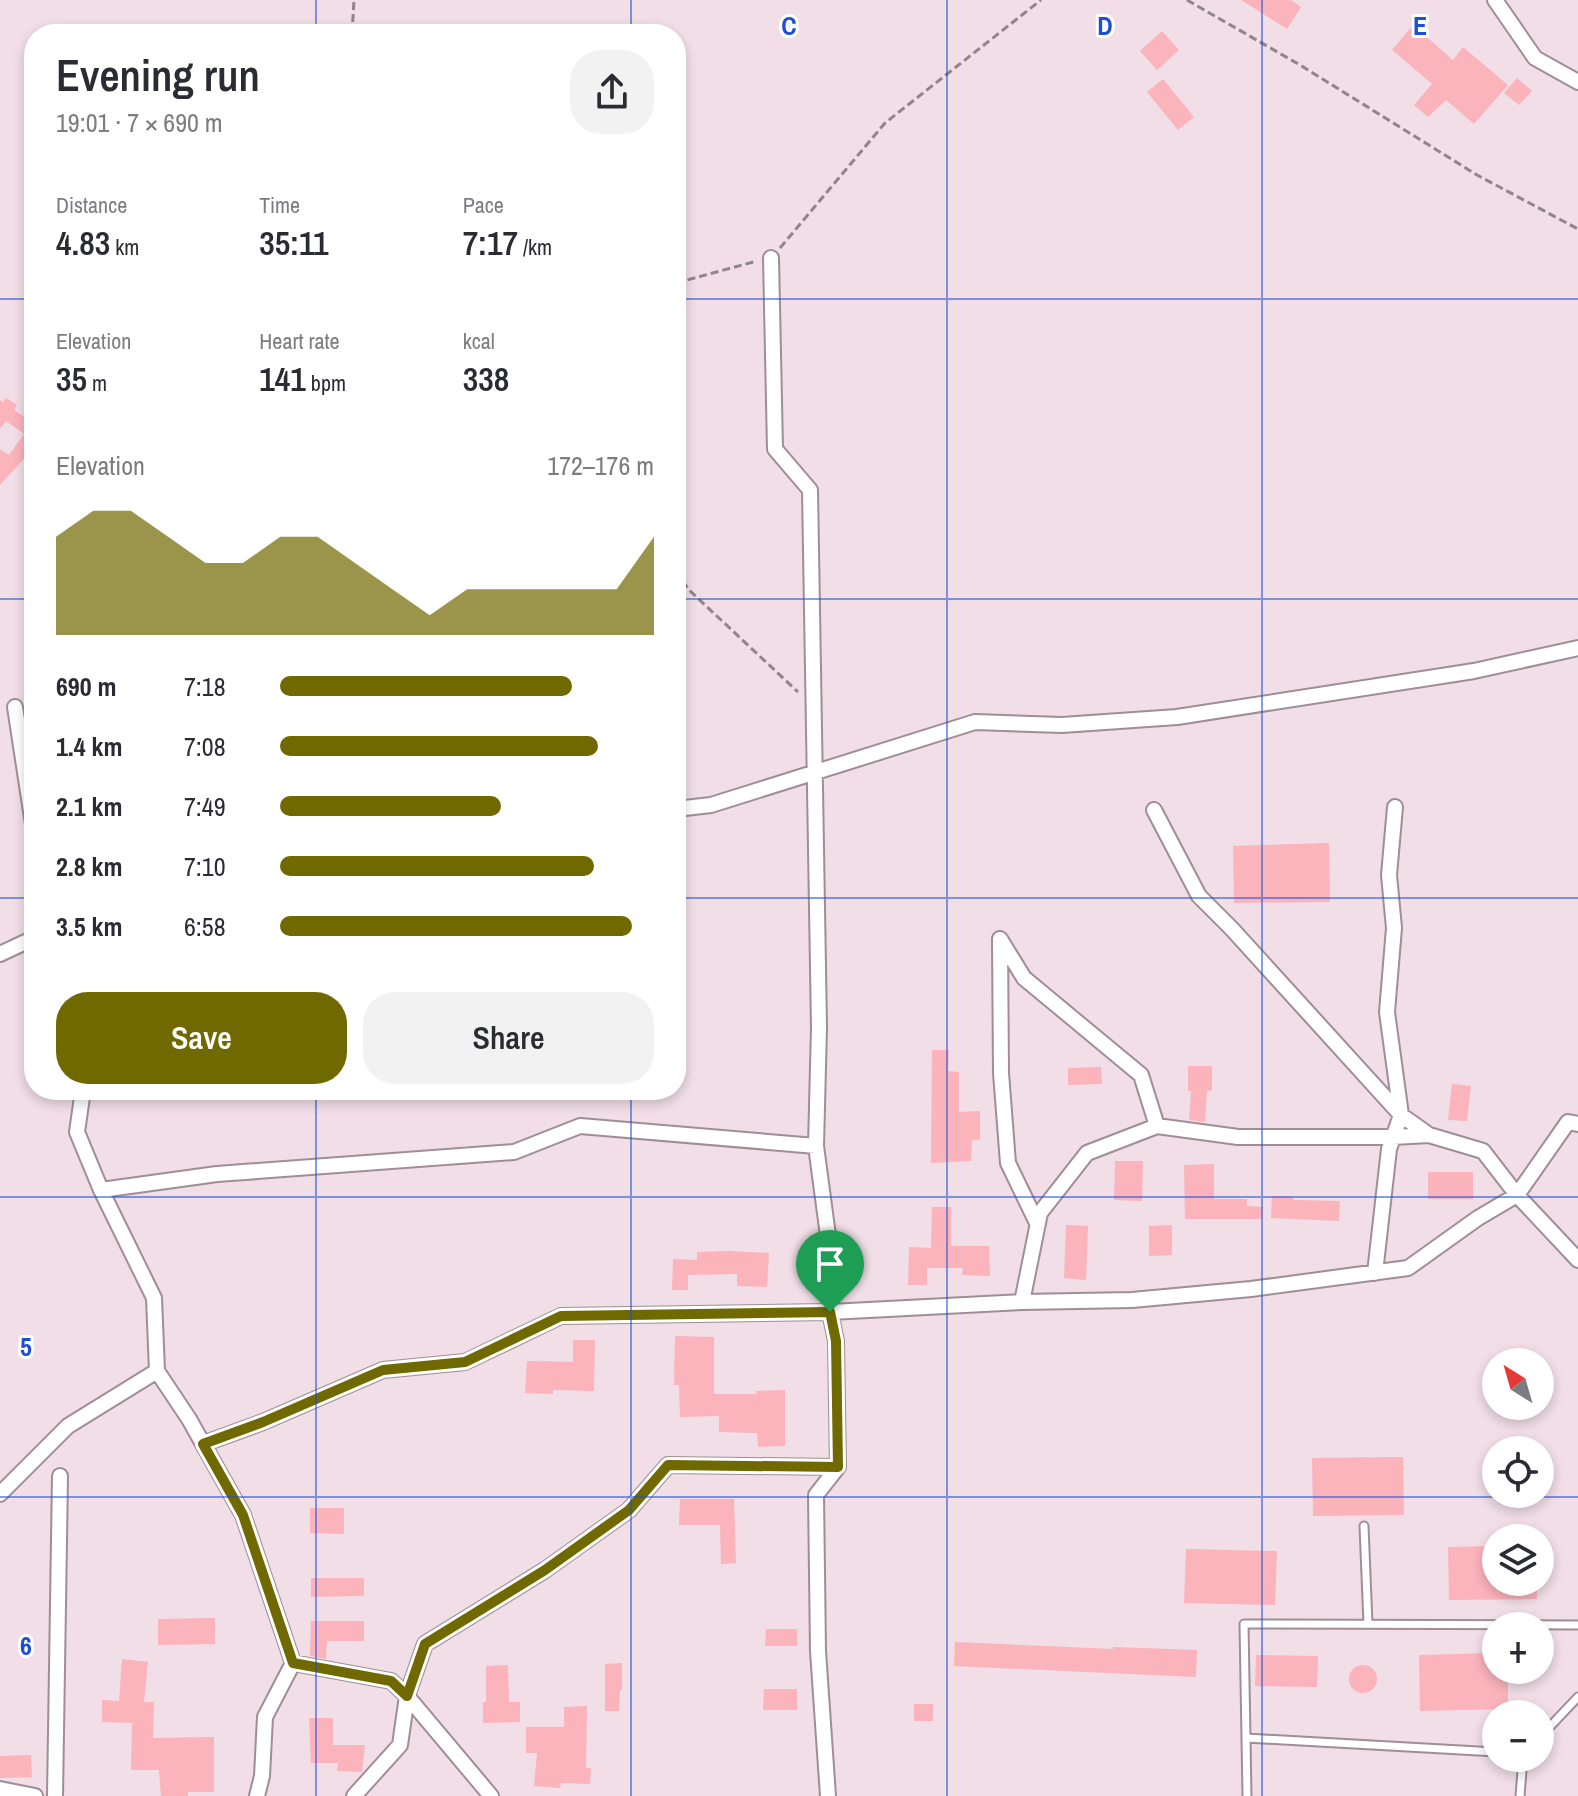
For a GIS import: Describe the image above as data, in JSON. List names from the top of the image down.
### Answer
{
  "north": "top left",
  "page": {
    "heading": ["Evening run", "19:01 · 7 × 690 m"],
    "stats": [
      ["Distance", "4.83 km"],
      ["Time", "35:11"],
      ["Pace", "7:17 /km"],
      ["Elevation", "35 m"],
      ["Heart rate", "141 bpm"],
      ["kcal", "338"]
    ],
    "chart": ["Elevation", "172–176 m"],
    "list": [
      {
        "name": "690 m",
        "note": "7:18"
      },
      {
        "name": "1.4 km",
        "note": "7:08"
      },
      {
        "name": "2.1 km",
        "note": "7:49"
      },
      {
        "name": "2.8 km",
        "note": "7:10"
      },
      {
        "name": "3.5 km",
        "note": "6:58"
      }
    ],
    "buttons": ["Save", "Share"],
    "map_buttons": ["+", "−"]
  },
  "grid": {
    "columns": ["C", "D", "E"],
    "rows": ["5", "6"]
  }
}
